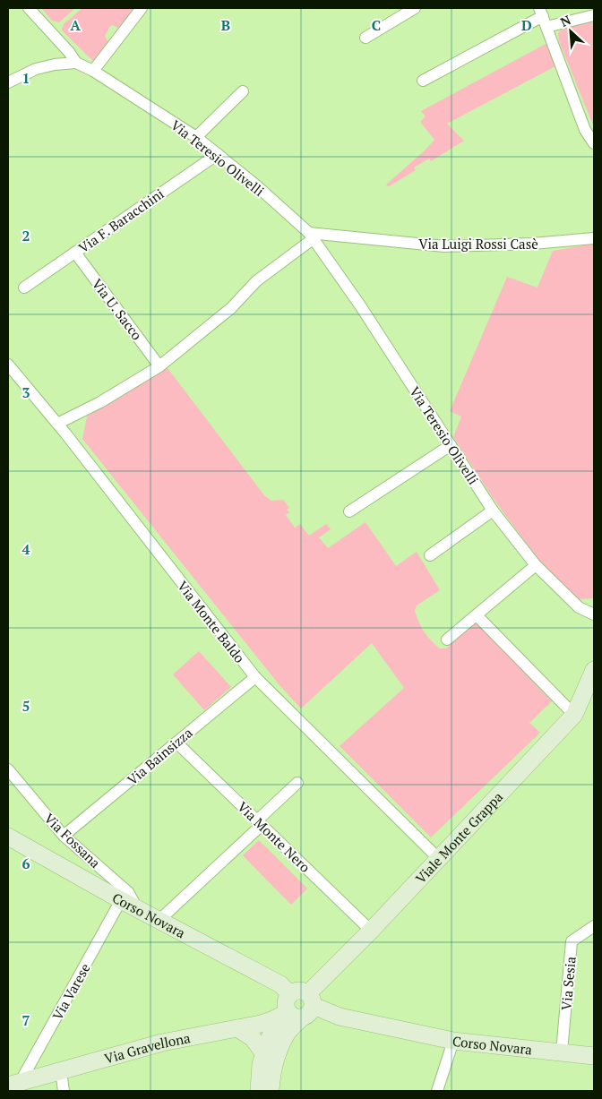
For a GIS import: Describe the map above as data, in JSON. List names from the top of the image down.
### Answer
{
  "streets": {
    "street": [
      "Via Teresio Olivelli",
      "Via F. Baracchini",
      "Via Luigi Rossi Casè",
      "Via U. Sacco",
      "Via Monte Baldo",
      "Via Bainsizza",
      "Via Monte Nero",
      "Viale Monte Grappa",
      "Via Fossana",
      "Corso Novara",
      "Via Sesia",
      "Via Varese",
      "Via Gravellona"
    ]
  },
  "crossings": [
    ["Via Teresio Olivelli", "Via F. Baracchini"],
    ["Via Teresio Olivelli", "Via Luigi Rossi Casè"],
    ["Via F. Baracchini", "Via U. Sacco"],
    ["Via Monte Baldo", "Via Bainsizza"],
    ["Via Monte Baldo", "Viale Monte Grappa"],
    ["Via Bainsizza", "Via Monte Nero"],
    ["Via Bainsizza", "Via Fossana"],
    ["Via Monte Nero", "Viale Monte Grappa"],
    ["Viale Monte Grappa", "Corso Novara"],
    ["Viale Monte Grappa", "Via Gravellona"],
    ["Via Fossana", "Corso Novara"],
    ["Corso Novara", "Via Sesia"],
    ["Corso Novara", "Via Varese"],
    ["Corso Novara", "Via Gravellona"],
    ["Via Varese", "Via Gravellona"]
  ],
  "north": "top left",
  "grid": {
    "columns": [
      "A",
      "B",
      "C",
      "D"
    ],
    "rows": [
      "1",
      "2",
      "3",
      "4",
      "5",
      "6",
      "7"
    ]
  }
}
